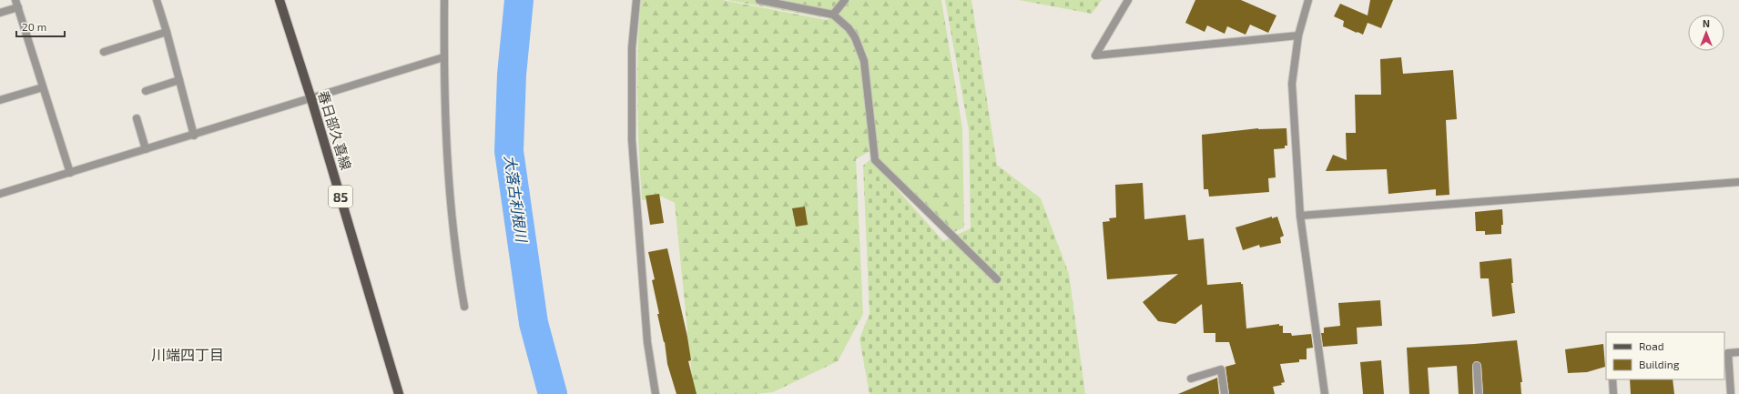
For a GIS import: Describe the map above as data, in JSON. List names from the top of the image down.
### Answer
{
  "streets": {
    "main road": ["春日部久喜線", "85"]
  },
  "districts": ["川端四丁目"],
  "water": ["大落古利根川"],
  "legend": ["Road", "Building"],
  "scale_bar": "20 m",
  "north": "top"
}
